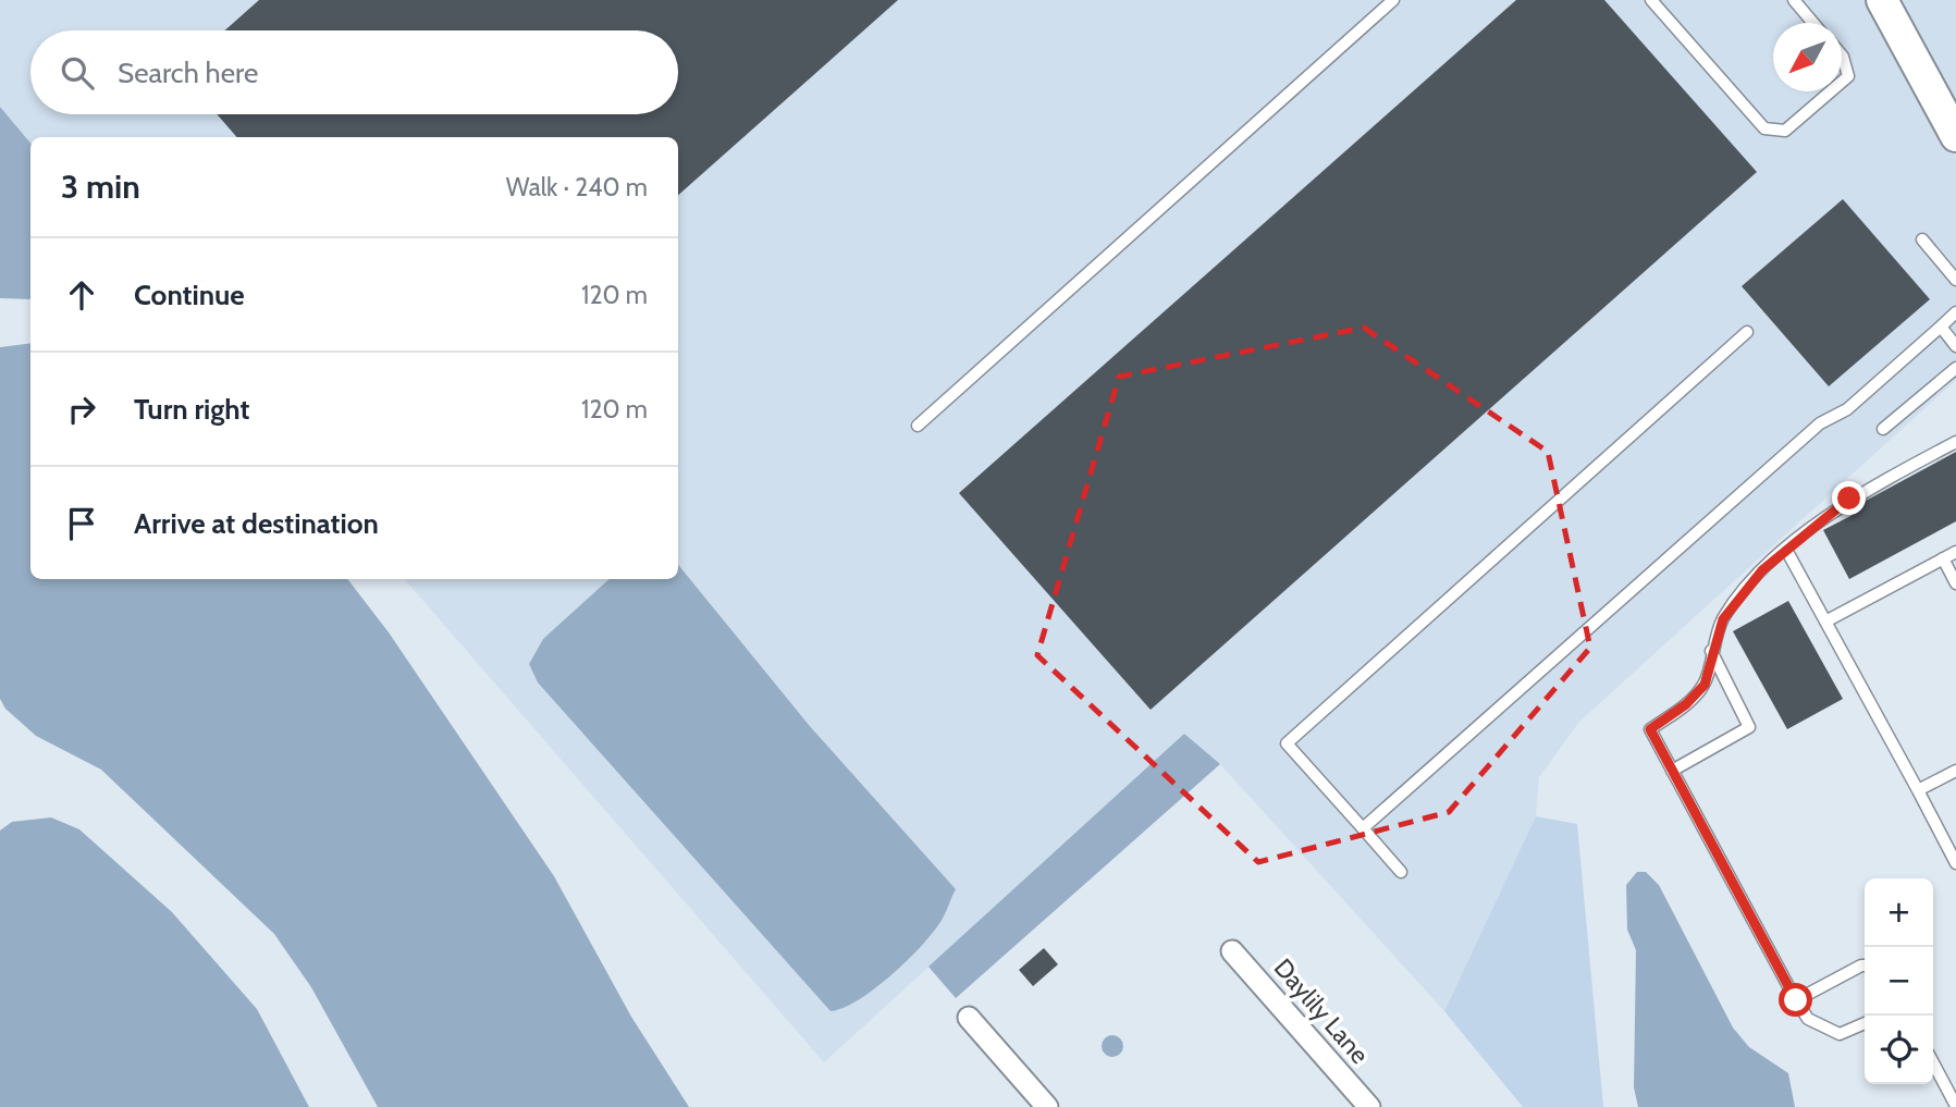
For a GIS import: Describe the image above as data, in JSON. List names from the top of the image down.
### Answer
{
  "streets": {
    "street": ["Daylily Lane"]
  },
  "north": "bottom left",
  "page": {
    "search": "Search here",
    "heading": ["3 min", "Walk · 240 m"],
    "list": [
      ["Continue", "120 m"],
      ["Turn right", "120 m"],
      "Arrive at destination"
    ],
    "map_buttons": ["+", "−"]
  }
}
